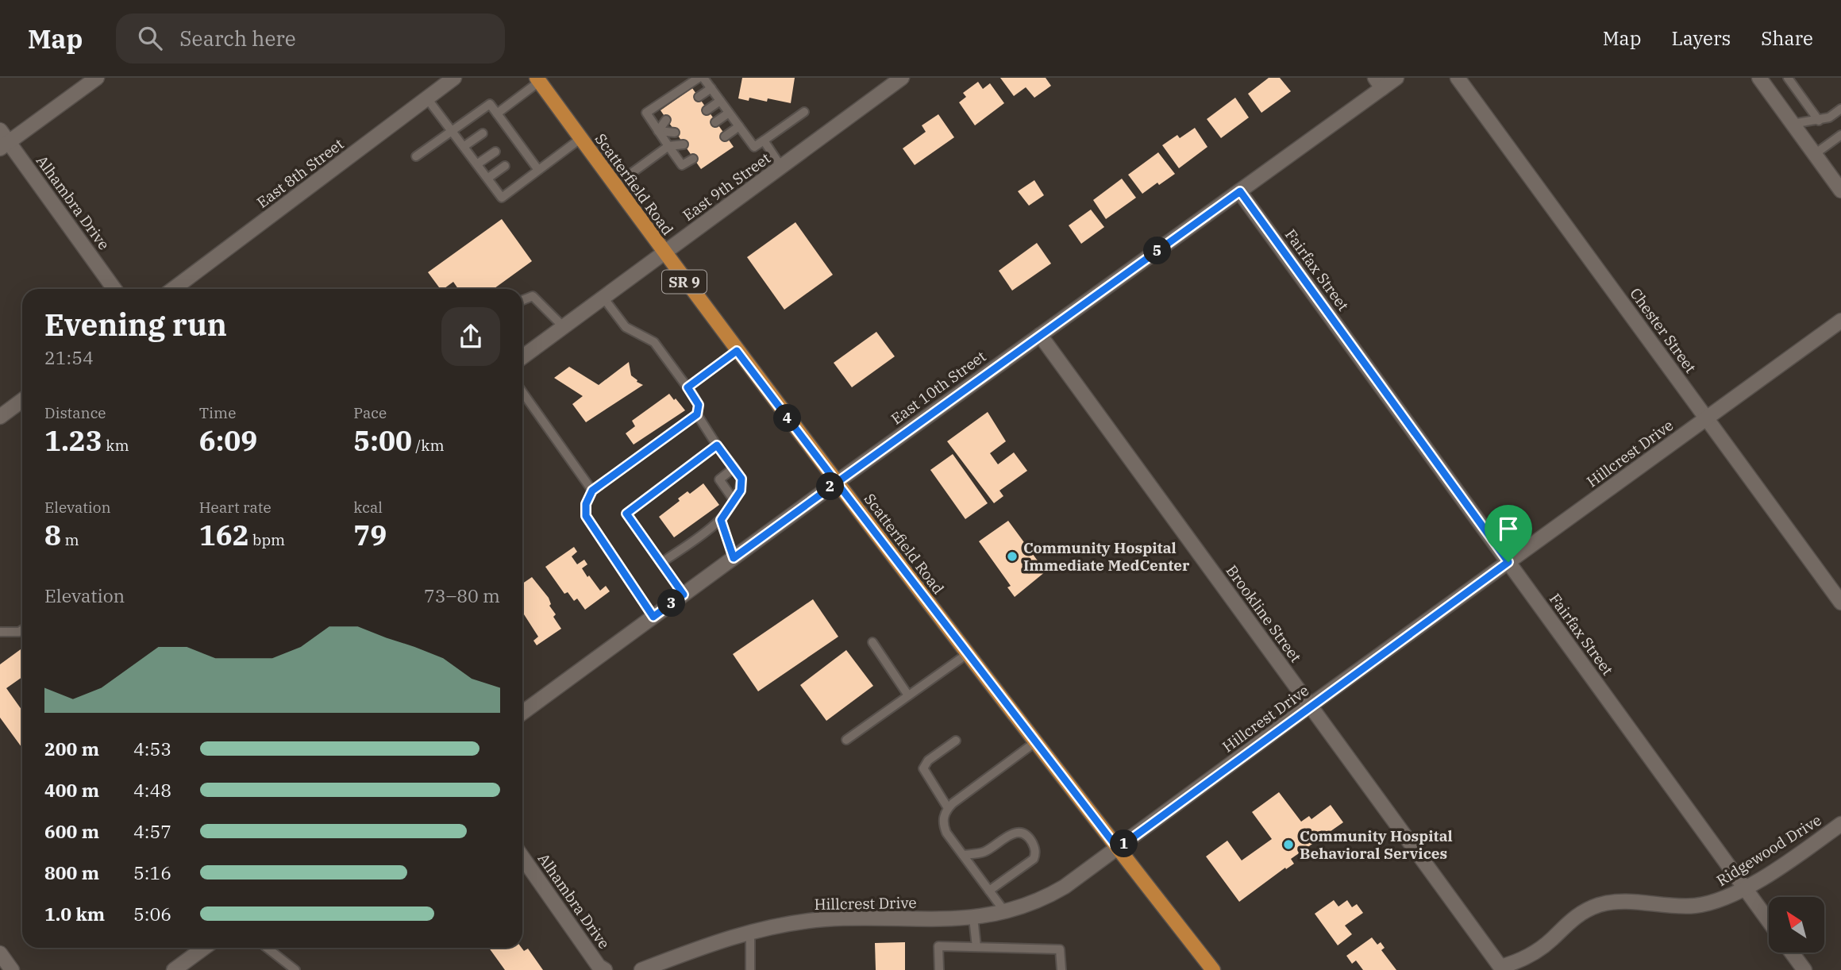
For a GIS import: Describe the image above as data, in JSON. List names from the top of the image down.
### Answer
{
  "streets": {
    "main road": ["Scatterfield Road", "SR 9"],
    "street": [
      "East 8th Street",
      "East 9th Street",
      "Alhambra Drive",
      "Fairfax Street",
      "Chester Street",
      "East 10th Street",
      "Hillcrest Drive",
      "Brookline Street",
      "Ridgewood Drive"
    ]
  },
  "crossings": [
    ["Scatterfield Road", "East 9th Street"],
    ["Scatterfield Road", "East 10th Street"],
    ["Scatterfield Road", "Hillcrest Drive"],
    ["Fairfax Street", "East 10th Street"],
    ["Fairfax Street", "Hillcrest Drive"],
    ["Fairfax Street", "Ridgewood Drive"],
    ["Chester Street", "Hillcrest Drive"],
    ["East 10th Street", "Brookline Street"],
    ["Hillcrest Drive", "Brookline Street"],
    ["Brookline Street", "Ridgewood Drive"]
  ],
  "places": ["Community Hospital Immediate MedCenter", "Community Hospital Behavioral Services"],
  "north": "top left",
  "page": {
    "header": "Map",
    "search": "Search here",
    "nav": ["Map", "Layers", "Share"],
    "pins": [
      "5",
      "4",
      "2",
      "3",
      "1"
    ],
    "heading": ["Evening run", "21:54"],
    "stats": [
      ["Distance", "1.23 km"],
      ["Time", "6:09"],
      ["Pace", "5:00 /km"],
      ["Elevation", "8 m"],
      ["Heart rate", "162 bpm"],
      ["kcal", "79"]
    ],
    "chart": ["Elevation", "73–80 m"],
    "list": [
      {
        "name": "200 m",
        "note": "4:53"
      },
      {
        "name": "400 m",
        "note": "4:48"
      },
      {
        "name": "600 m",
        "note": "4:57"
      },
      {
        "name": "800 m",
        "note": "5:16"
      },
      {
        "name": "1.0 km",
        "note": "5:06"
      }
    ]
  }
}
